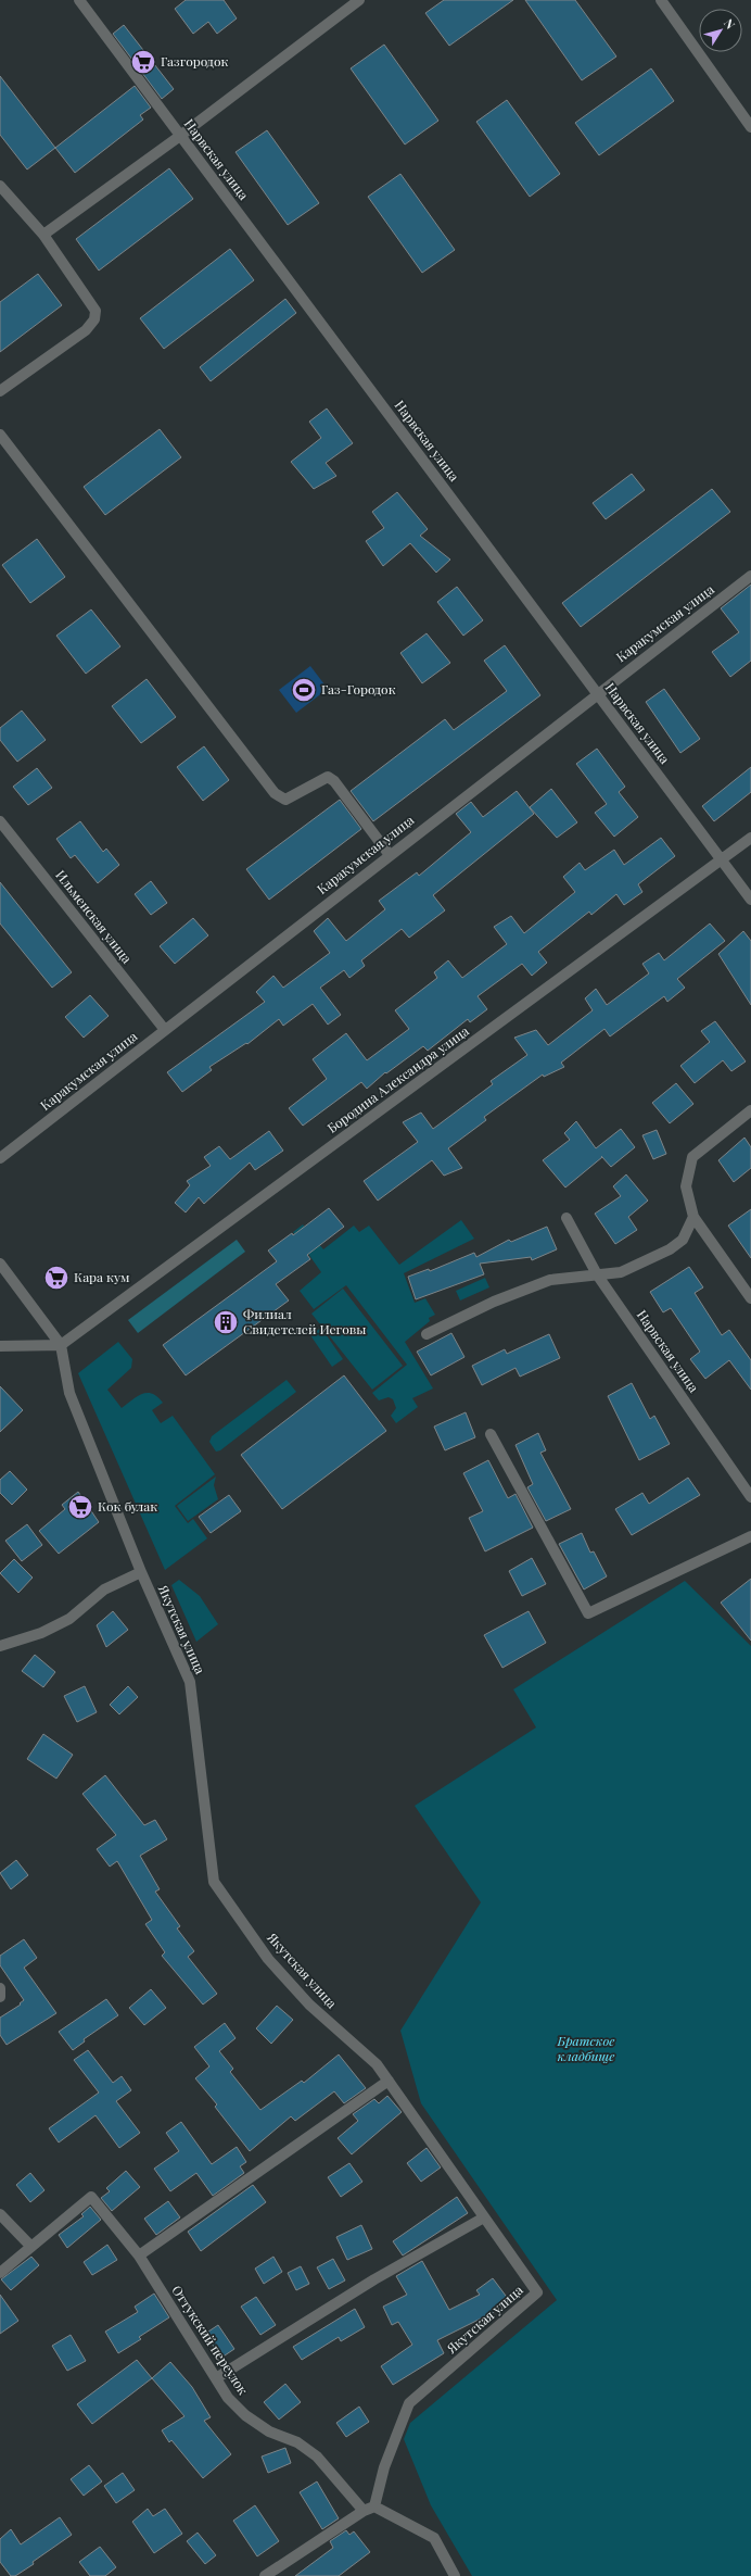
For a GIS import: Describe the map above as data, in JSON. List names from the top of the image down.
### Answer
{
  "streets": {
    "street": [
      "Нарвская улица",
      "Каракумская улица",
      "Ильменская улица",
      "Бородина Александра улица",
      "Якутская улица",
      "Оттукский переулок"
    ]
  },
  "crossings": [
    ["Нарвская улица", "Каракумская улица"],
    ["Нарвская улица", "Бородина Александра улица"],
    ["Каракумская улица", "Ильменская улица"],
    ["Бородина Александра улица", "Якутская улица"]
  ],
  "parks": ["Братское кладбище"],
  "places": {
    "supermarket": ["Газгородок", "Кара кум", "Кок булак"],
    "sports": ["Газ-Городок"],
    "building": ["Филиал Свидетелей Иеговы"]
  },
  "north": "top right"
}
